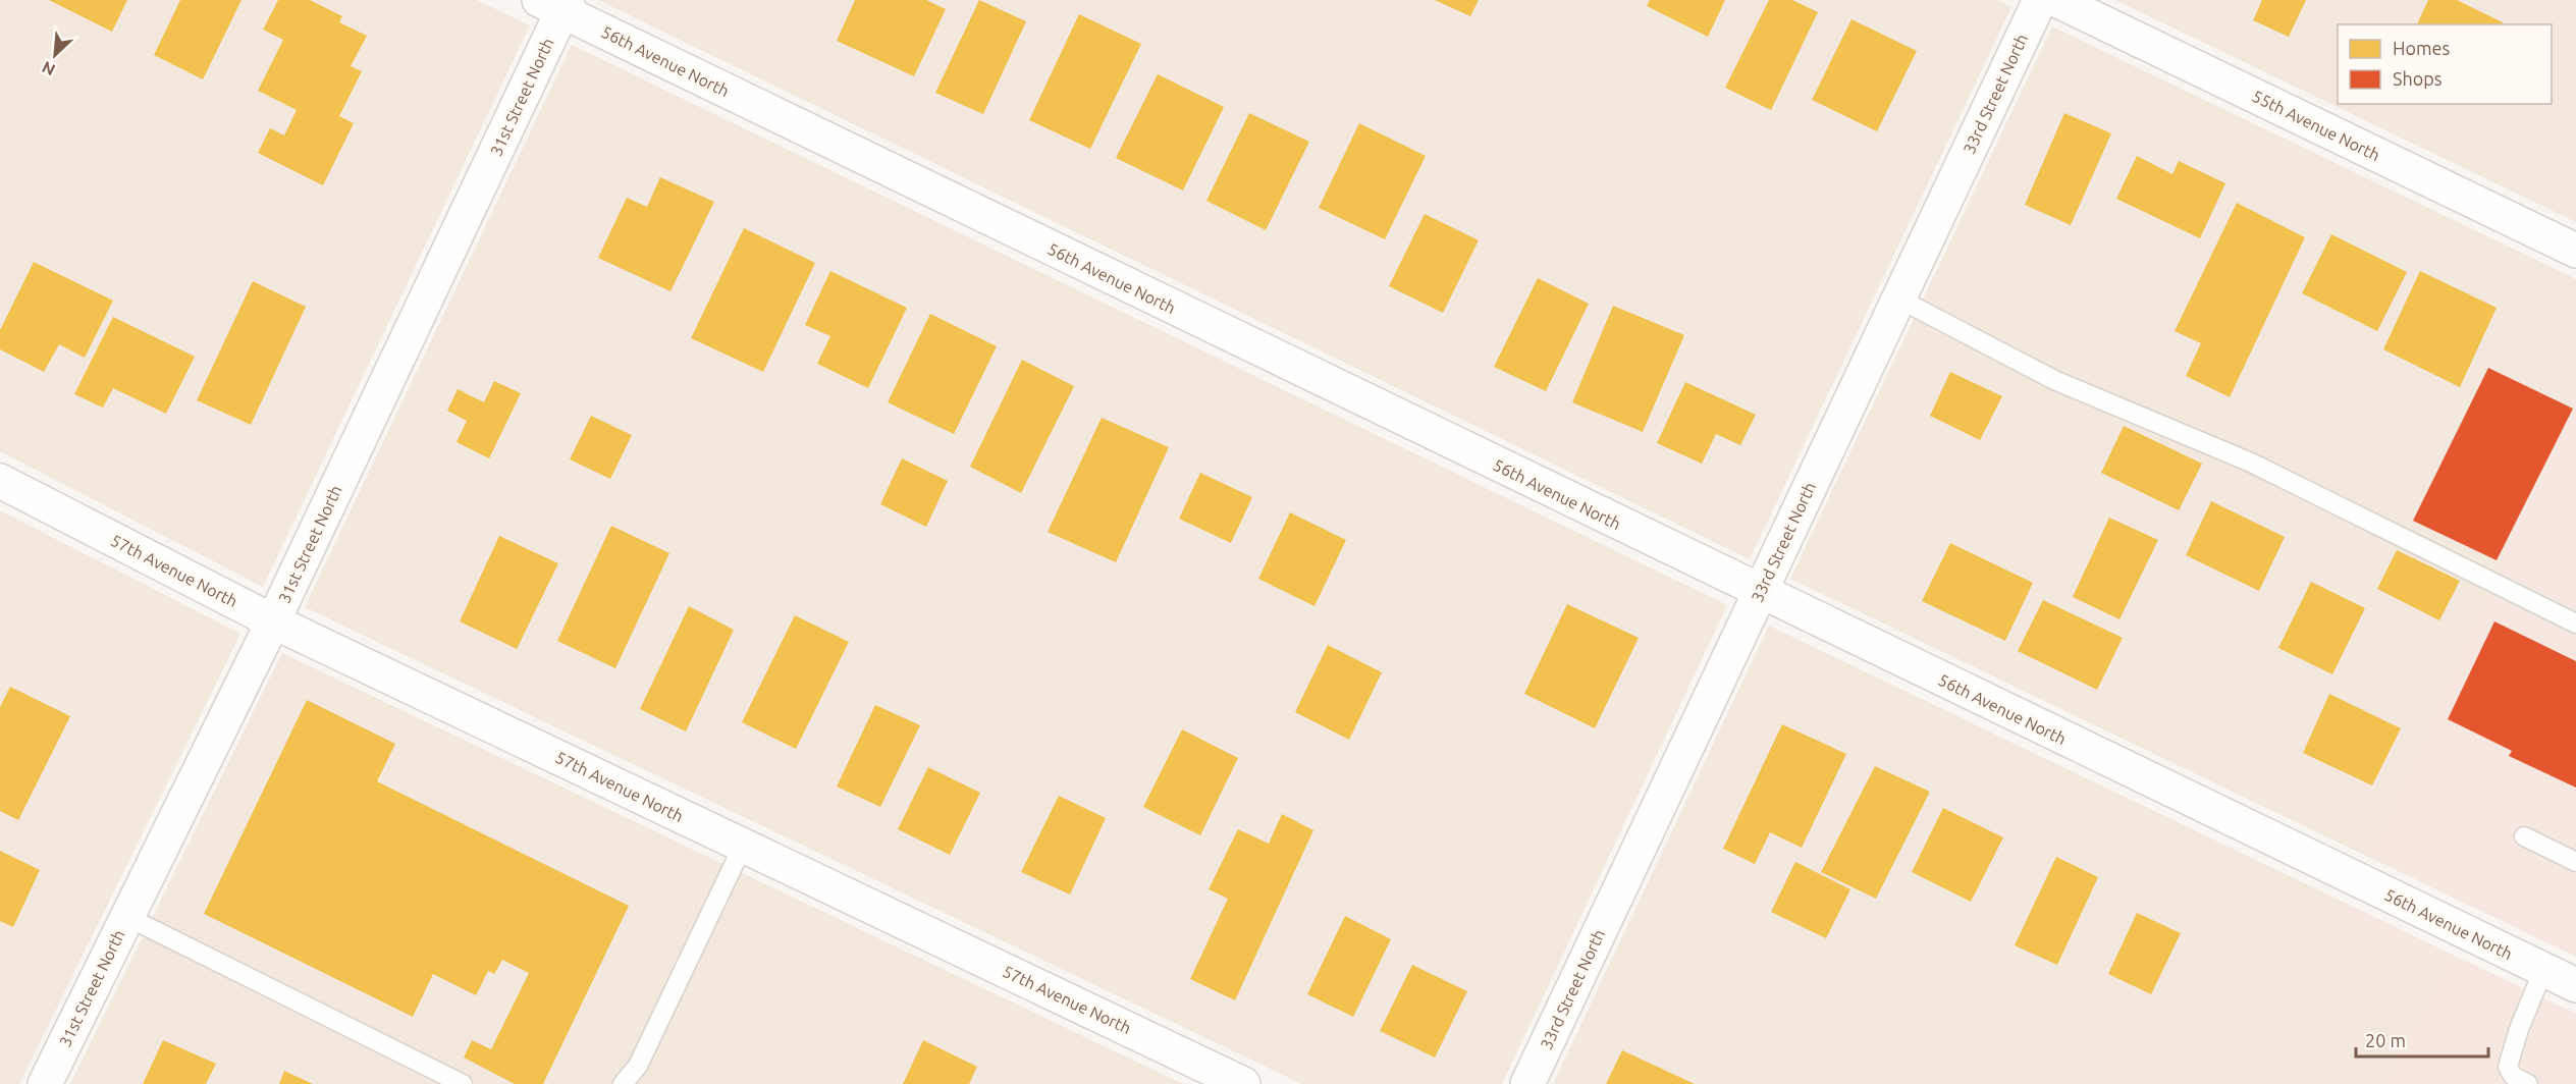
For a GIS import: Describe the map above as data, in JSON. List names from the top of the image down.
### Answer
{
  "streets": {
    "street": [
      "56th Avenue North",
      "33rd Street North",
      "31st Street North",
      "55th Avenue North",
      "57th Avenue North"
    ]
  },
  "crossings": [
    ["56th Avenue North", "33rd Street North"],
    ["56th Avenue North", "31st Street North"],
    ["31st Street North", "57th Avenue North"]
  ],
  "legend": ["Homes", "Shops"],
  "scale_bar": "20 m",
  "north": "bottom left"
}
